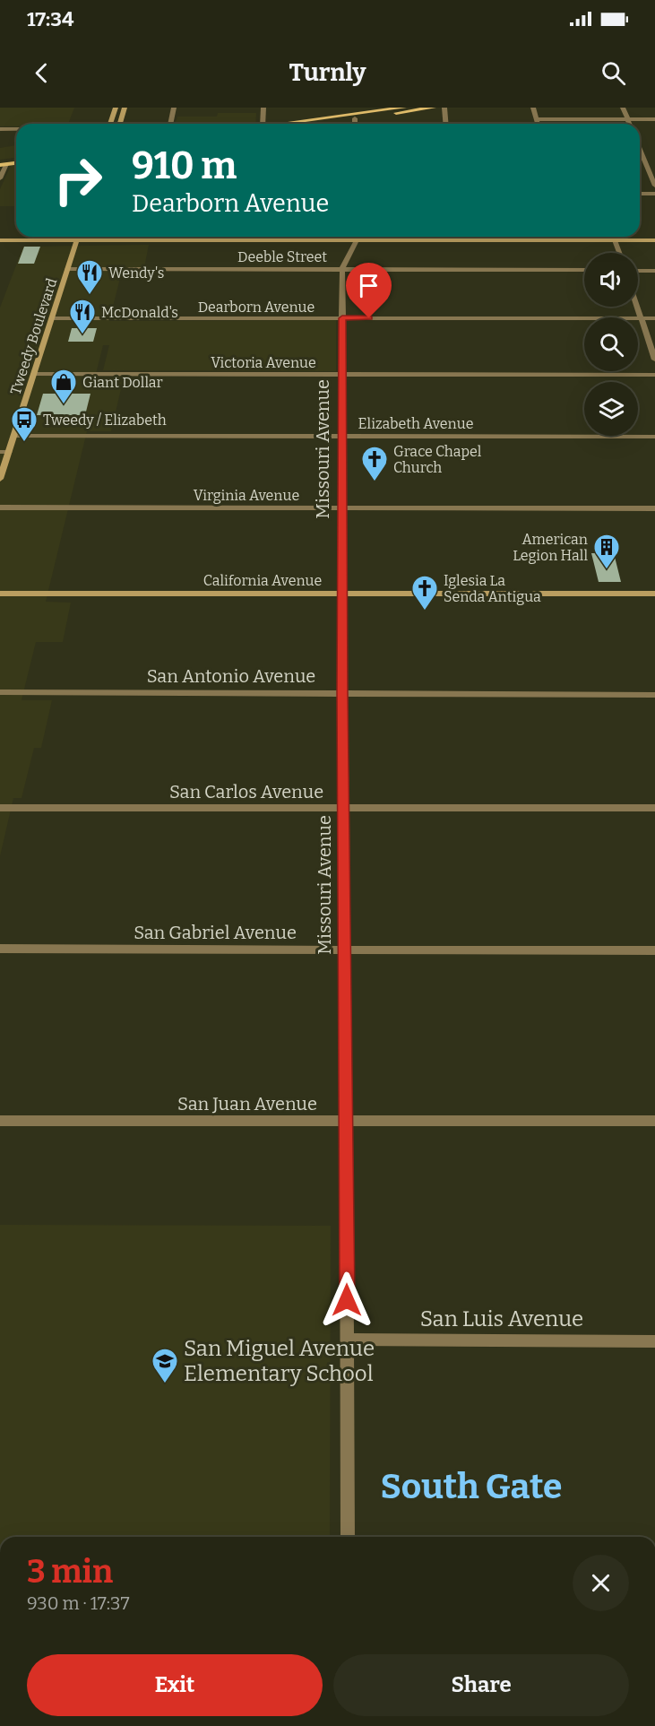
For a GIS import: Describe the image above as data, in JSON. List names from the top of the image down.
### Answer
{
  "streets": {
    "main road": ["Tweedy Boulevard", "California Avenue"],
    "street": [
      "Deeble Street",
      "Dearborn Avenue",
      "Victoria Avenue",
      "Elizabeth Avenue",
      "Missouri Avenue",
      "Virginia Avenue",
      "San Antonio Avenue",
      "San Carlos Avenue",
      "San Gabriel Avenue",
      "San Juan Avenue",
      "San Luis Avenue"
    ]
  },
  "crossings": [
    ["Deeble Street", "Tweedy Boulevard"],
    ["Deeble Street", "Missouri Avenue"],
    ["Dearborn Avenue", "Tweedy Boulevard"],
    ["Dearborn Avenue", "Missouri Avenue"],
    ["Tweedy Boulevard", "Victoria Avenue"],
    ["Tweedy Boulevard", "Elizabeth Avenue"],
    ["Victoria Avenue", "Missouri Avenue"],
    ["Elizabeth Avenue", "Missouri Avenue"],
    ["Missouri Avenue", "Virginia Avenue"],
    ["Missouri Avenue", "California Avenue"],
    ["Missouri Avenue", "San Antonio Avenue"],
    ["Missouri Avenue", "San Carlos Avenue"],
    ["Missouri Avenue", "San Gabriel Avenue"],
    ["Missouri Avenue", "San Juan Avenue"],
    ["Missouri Avenue", "San Luis Avenue"]
  ],
  "districts": ["South Gate"],
  "places": {
    "restaurant": ["Wendy's", "McDonald's"],
    "shop": ["Giant Dollar"],
    "bus stop": ["Tweedy / Elizabeth"],
    "church": ["Grace Chapel Church", "Iglesia La Senda Antigua"],
    "building": ["American Legion Hall"],
    "school or university": ["San Miguel Avenue Elementary School"]
  },
  "page": {
    "status": "17:34",
    "header": "Turnly",
    "turn": ["910 m", "Dearborn Avenue"],
    "heading": ["3 min", "930 m · 17:37"],
    "buttons": ["Exit", "Share"]
  }
}
